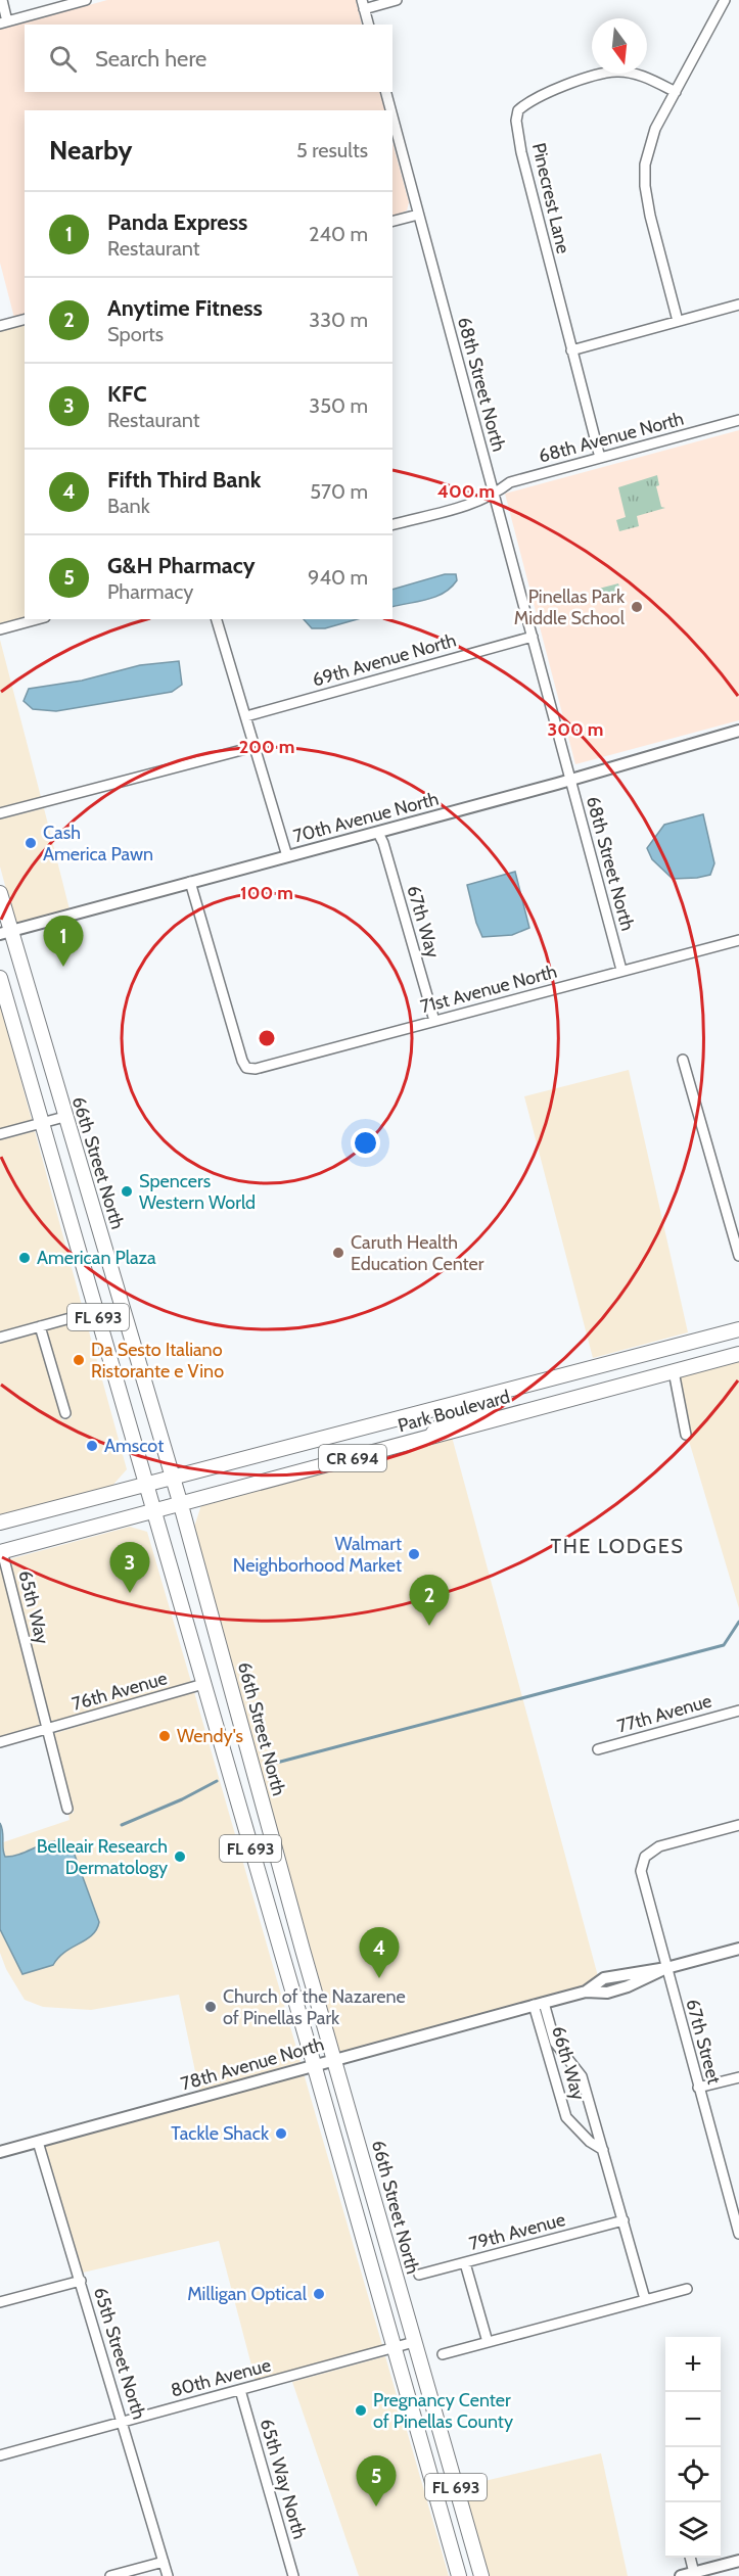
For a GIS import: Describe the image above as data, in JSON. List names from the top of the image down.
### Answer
{
  "streets": {
    "main road": [
      "66th Street North",
      "FL 693",
      "Park Boulevard",
      "CR 694"
    ],
    "street": [
      "Pinecrest Lane",
      "68th Street North",
      "68th Avenue North",
      "69th Avenue North",
      "70th Avenue North",
      "67th Way",
      "71st Avenue North",
      "65th Way",
      "76th Avenue",
      "77th Avenue",
      "67th Street",
      "66th Way",
      "78th Avenue North",
      "79th Avenue",
      "65th Street North",
      "80th Avenue",
      "65th Way North"
    ]
  },
  "crossings": [
    ["Pinecrest Lane", "68th Avenue North"],
    ["68th Street North", "68th Avenue North"],
    ["68th Street North", "69th Avenue North"],
    ["68th Street North", "70th Avenue North"],
    ["68th Street North", "71st Avenue North"],
    ["70th Avenue North", "67th Way"],
    ["70th Avenue North", "71st Avenue North"],
    ["70th Avenue North", "66th Street North"],
    ["67th Way", "71st Avenue North"],
    ["66th Street North", "Park Boulevard"],
    ["66th Street North", "78th Avenue North"],
    ["66th Street North", "80th Avenue"],
    ["FL 693", "Park Boulevard"],
    ["FL 693", "76th Avenue"],
    ["FL 693", "78th Avenue North"],
    ["FL 693", "80th Avenue"],
    ["Park Boulevard", "65th Way"],
    ["65th Way", "76th Avenue"],
    ["67th Street", "78th Avenue North"],
    ["66th Way", "78th Avenue North"],
    ["66th Way", "79th Avenue"],
    ["78th Avenue North", "65th Street North"],
    ["65th Street North", "80th Avenue"],
    ["80th Avenue", "65th Way North"]
  ],
  "districts": ["THE LODGES"],
  "places": [
    "Pinellas Park Middle School",
    "Cash America Pawn",
    "Spencers Western World",
    "Caruth Health Education Center",
    "American Plaza",
    "Da Sesto Italiano Ristorante e Vino",
    "Amscot",
    "Walmart Neighborhood Market",
    "Wendy's",
    "Belleair Research Dermatology",
    "Church of the Nazarene of Pinellas Park",
    "Tackle Shack",
    "Milligan Optical",
    "Pregnancy Center of Pinellas County"
  ],
  "north": "bottom",
  "page": {
    "search": "Search here",
    "heading": ["Nearby", "5 results"],
    "list": [
      {
        "mark": "1",
        "name": "Panda Express",
        "note": "Restaurant",
        "value": "240 m"
      },
      {
        "mark": "2",
        "name": "Anytime Fitness",
        "note": "Sports",
        "value": "330 m"
      },
      {
        "mark": "3",
        "name": "KFC",
        "note": "Restaurant",
        "value": "350 m"
      },
      {
        "mark": "4",
        "name": "Fifth Third Bank",
        "note": "Bank",
        "value": "570 m"
      },
      {
        "mark": "5",
        "name": "G&H Pharmacy",
        "note": "Pharmacy",
        "value": "940 m"
      }
    ],
    "pins": [
      "1",
      "3",
      "2",
      "4",
      "5"
    ],
    "map_buttons": ["+", "−"]
  },
  "rings": [
    "400 m",
    "300 m",
    "200 m",
    "100 m"
  ]
}
